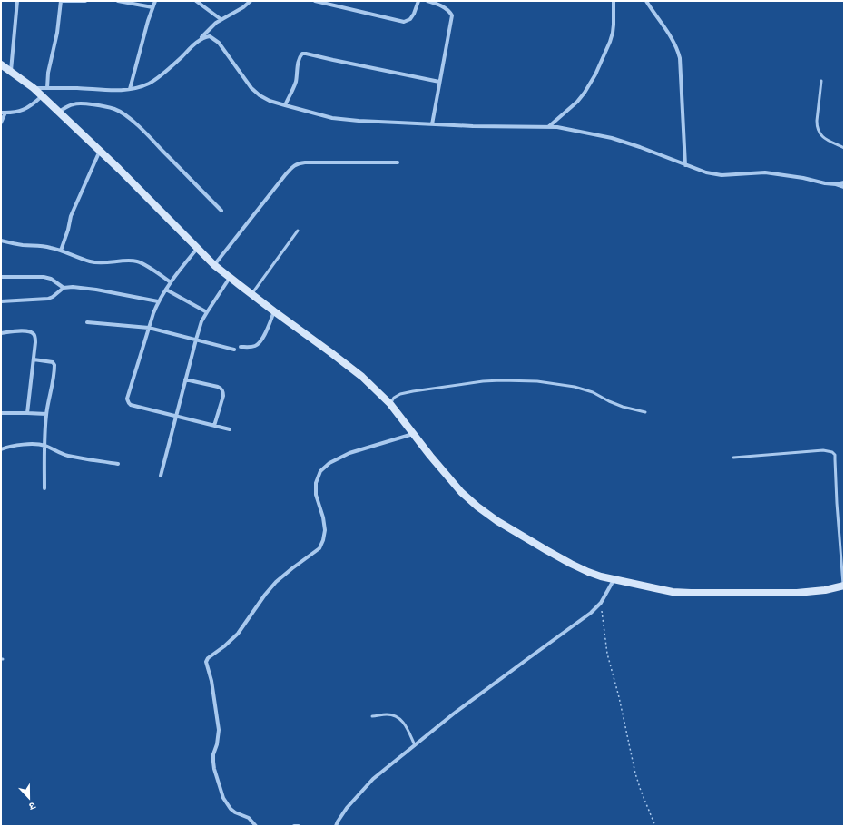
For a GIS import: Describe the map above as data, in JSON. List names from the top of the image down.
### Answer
{
  "north": "bottom"
}
